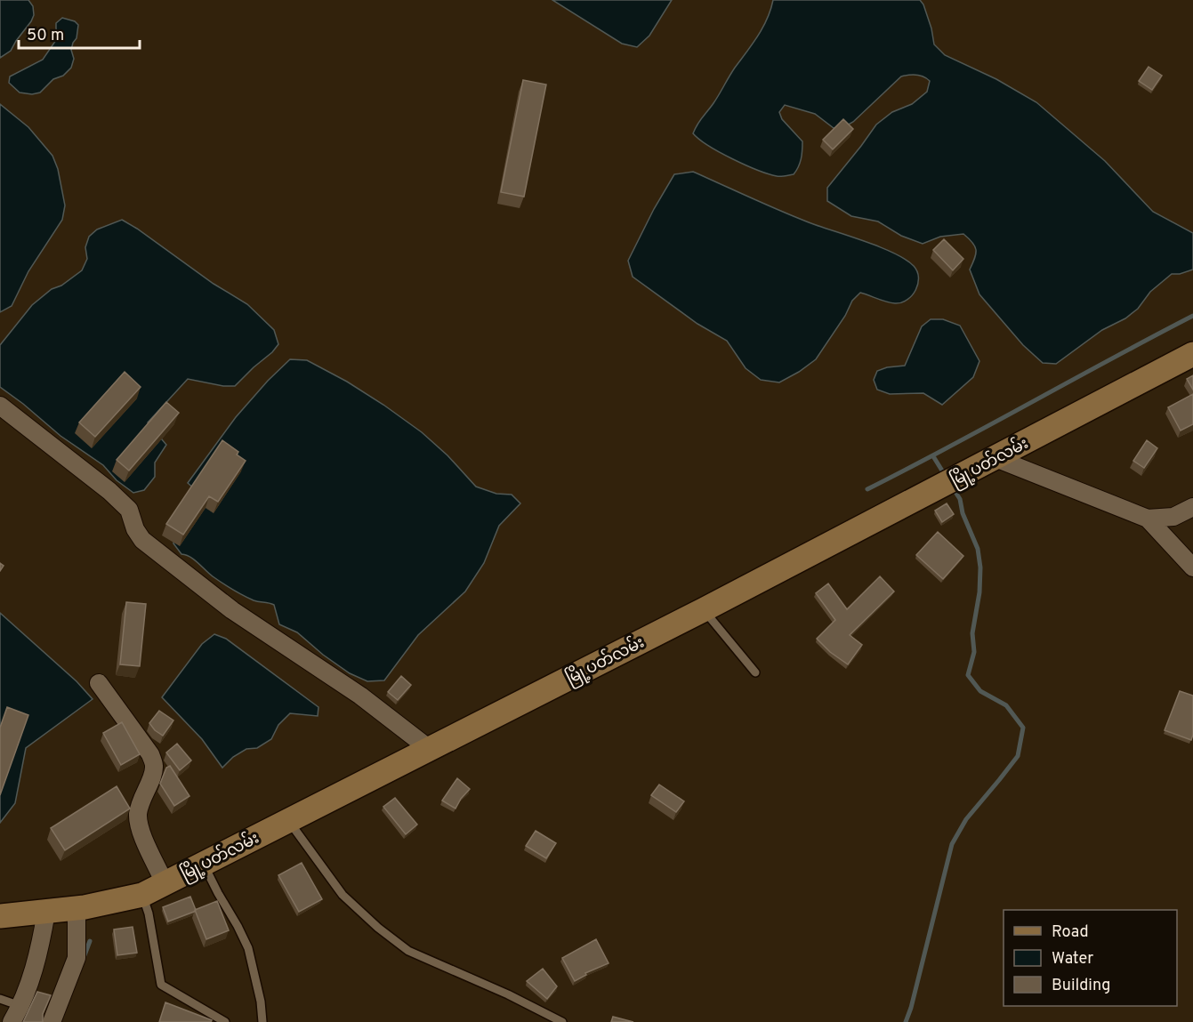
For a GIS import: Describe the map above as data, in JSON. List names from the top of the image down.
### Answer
{
  "streets": {
    "main road": ["မြို့ပတ်လမ်း"]
  },
  "legend": ["Road", "Water", "Building"],
  "scale_bar": "50 m"
}
